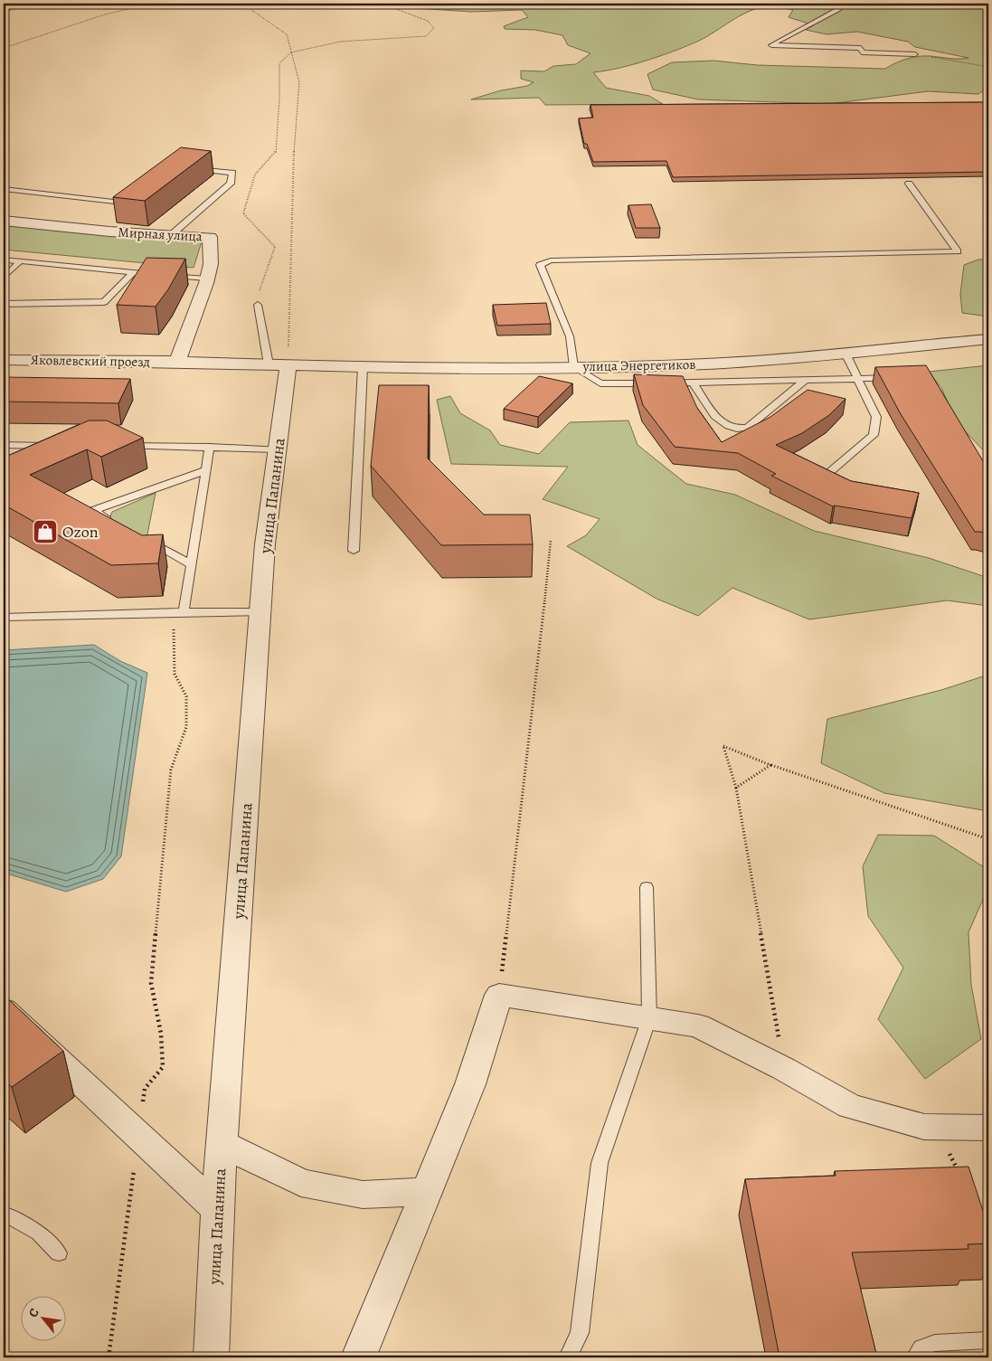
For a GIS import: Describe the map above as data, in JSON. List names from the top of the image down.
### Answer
{
  "streets": {
    "street": [
      "Мирная улица",
      "Яковлевский проезд",
      "улица Энергетиков",
      "улица Папанина"
    ]
  },
  "crossings": [
    ["Мирная улица", "Яковлевский проезд"],
    ["улица Энергетиков", "улица Папанина"]
  ],
  "places": {
    "shop": ["Ozon"]
  },
  "north": "top left"
}
